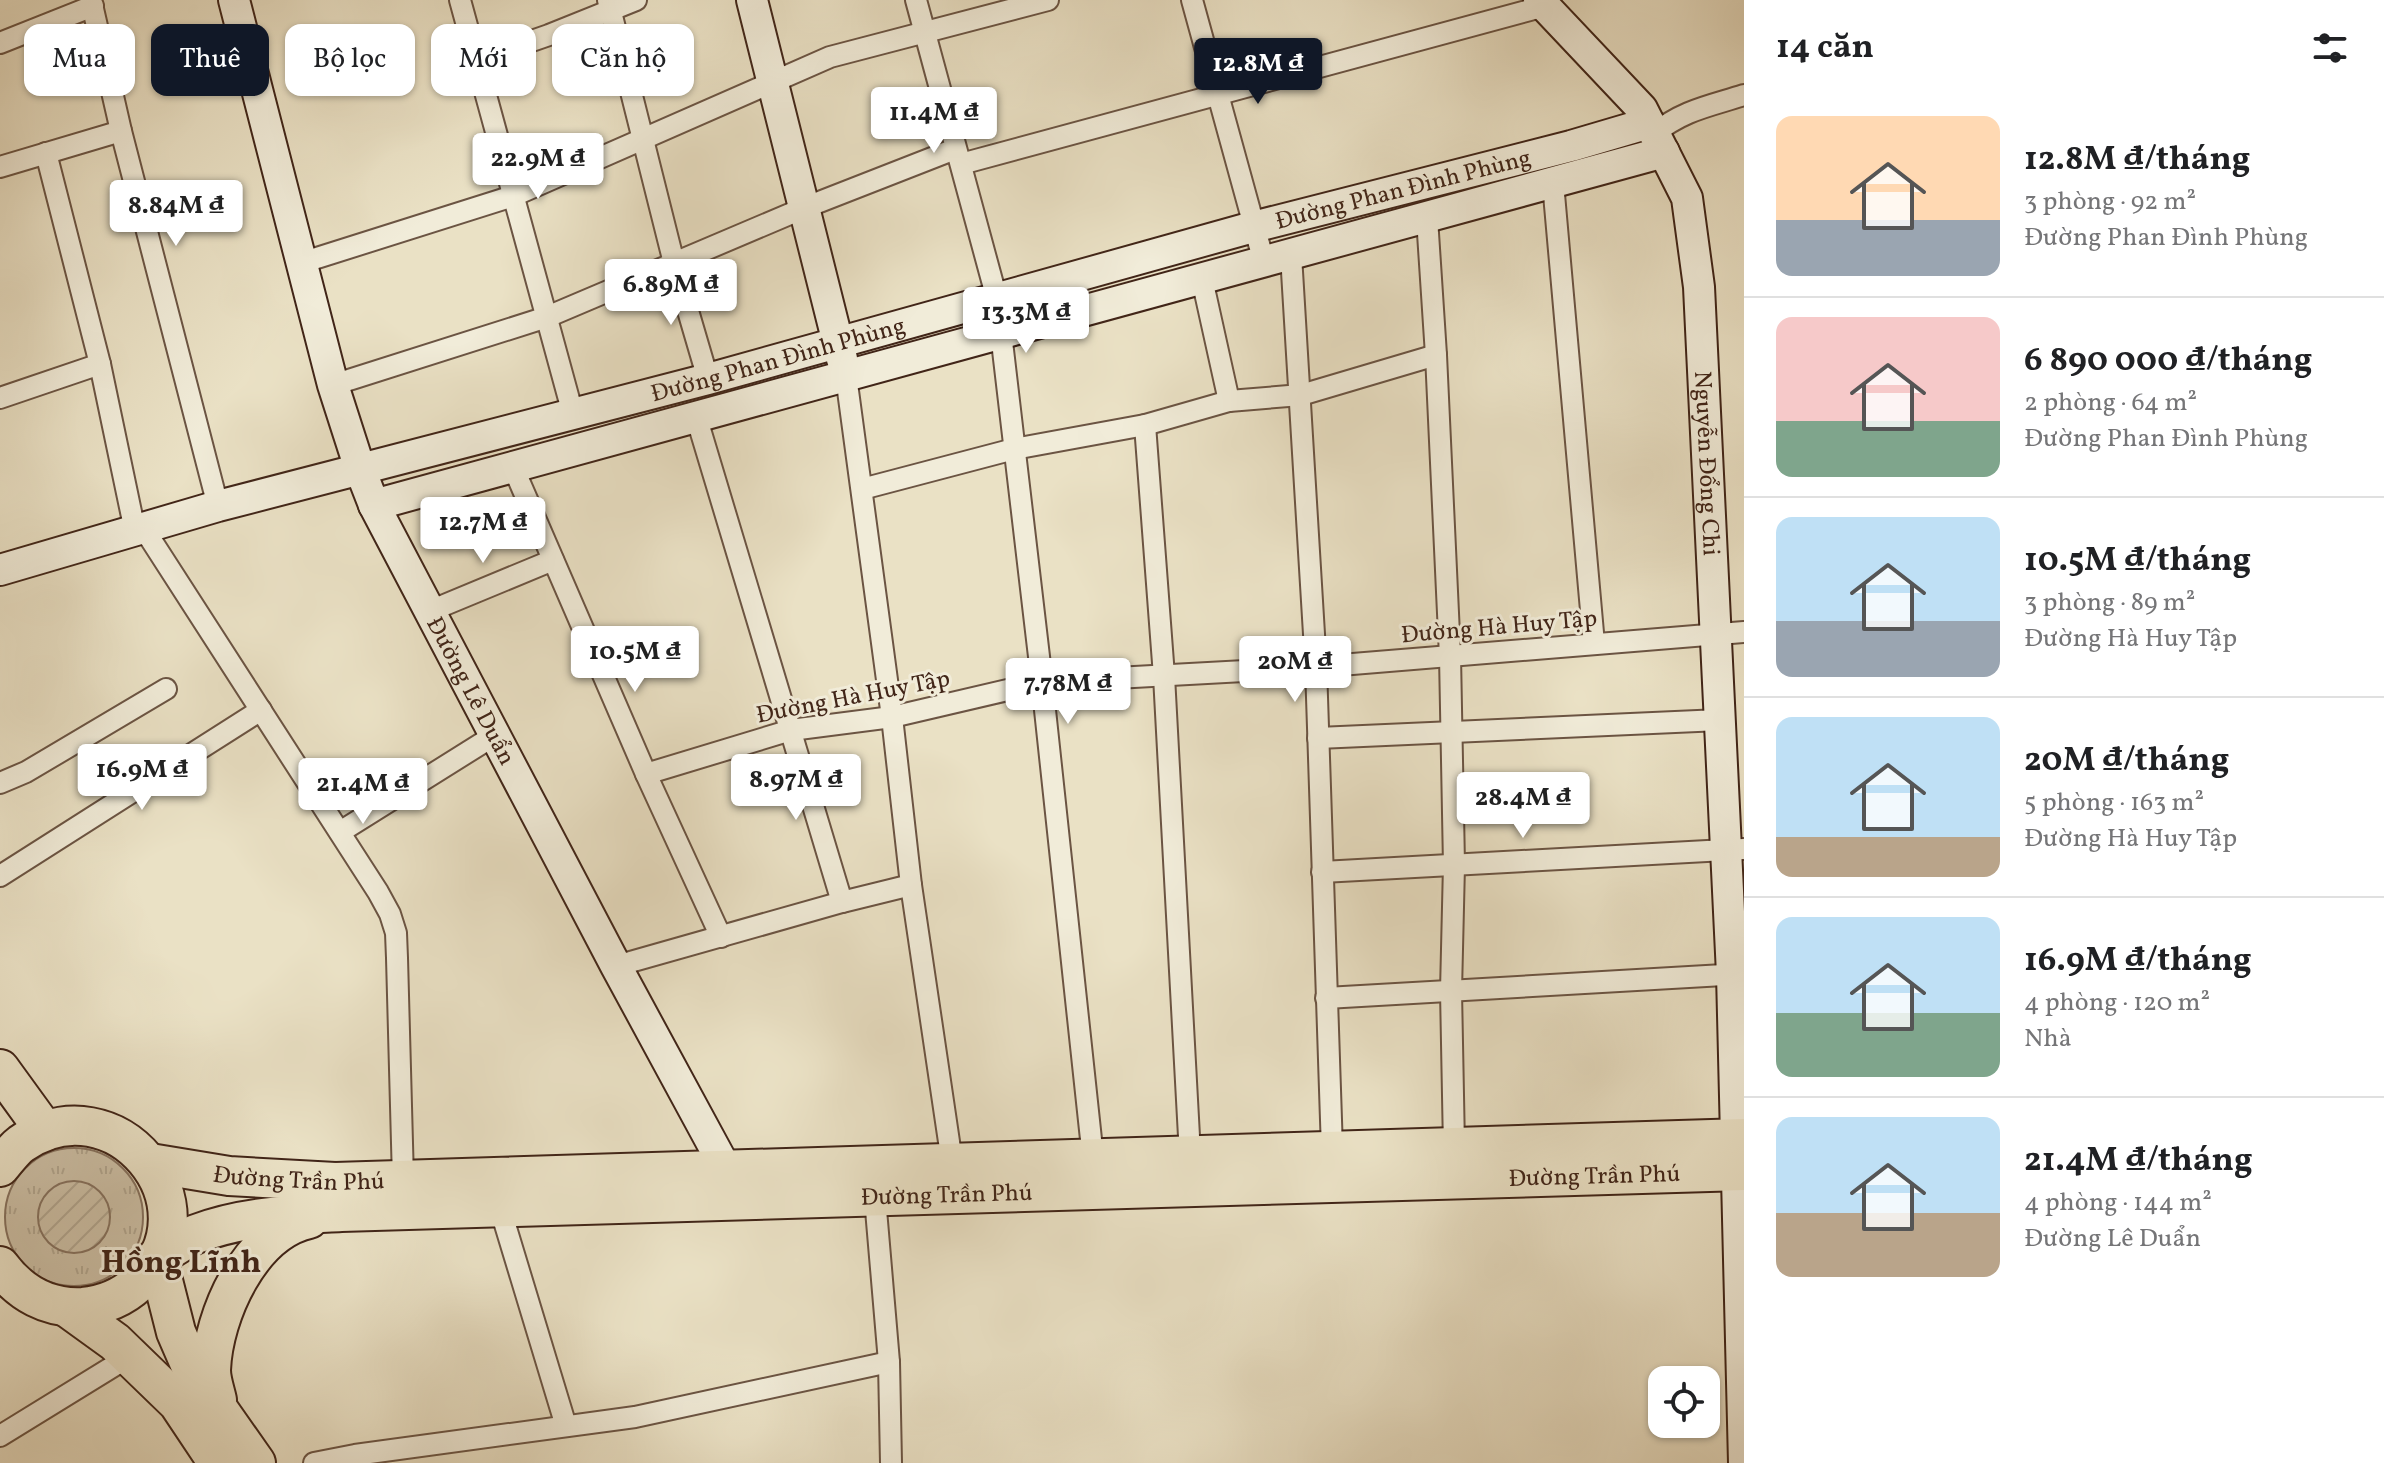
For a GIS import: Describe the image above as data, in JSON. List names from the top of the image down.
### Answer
{
  "streets": {
    "highway": ["Đường Trần Phú"],
    "street": [
      "Đường Phan Đình Phùng",
      "Nguyễn Đổng Chi",
      "Đường Hà Huy Tập",
      "Đường Lê Duẩn"
    ]
  },
  "crossings": [
    ["Đường Phan Đình Phùng", "Nguyễn Đổng Chi"],
    ["Đường Phan Đình Phùng", "Đường Lê Duẩn"],
    ["Nguyễn Đổng Chi", "Đường Hà Huy Tập"],
    ["Nguyễn Đổng Chi", "Đường Trần Phú"],
    ["Đường Lê Duẩn", "Đường Trần Phú"]
  ],
  "districts": ["Hồng Lĩnh"],
  "page": {
    "heading": "14 căn",
    "chip": [
      "Mua",
      "Thuê",
      "Bộ lọc",
      "Mới",
      "Căn hộ"
    ],
    "price": [
      "12.8M ₫",
      "11.4M ₫",
      "22.9M ₫",
      "8.84M ₫",
      "6.89M ₫",
      "13.3M ₫",
      "12.7M ₫",
      "10.5M ₫",
      "20M ₫",
      "7.78M ₫",
      "16.9M ₫",
      "8.97M ₫",
      "21.4M ₫",
      "28.4M ₫"
    ],
    "list": [
      {
        "name": "12.8M ₫/tháng",
        "note": "3 phòng · 92 m² · Đường Phan Đình Phùng"
      },
      {
        "name": "6 890 000 ₫/tháng",
        "note": "2 phòng · 64 m² · Đường Phan Đình Phùng"
      },
      {
        "name": "10.5M ₫/tháng",
        "note": "3 phòng · 89 m² · Đường Hà Huy Tập"
      },
      {
        "name": "20M ₫/tháng",
        "note": "5 phòng · 163 m² · Đường Hà Huy Tập"
      },
      {
        "name": "16.9M ₫/tháng",
        "note": "4 phòng · 120 m² · Nhà"
      },
      {
        "name": "21.4M ₫/tháng",
        "note": "4 phòng · 144 m² · Đường Lê Duẩn"
      }
    ]
  }
}
